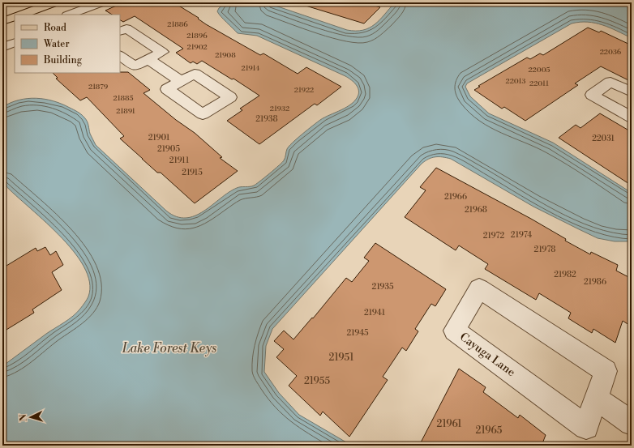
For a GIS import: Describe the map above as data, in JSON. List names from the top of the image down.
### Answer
{
  "streets": {
    "street": ["Cayuga Lane"]
  },
  "water": ["Lake Forest Keys"],
  "house_numbers": [
    "21886",
    "21896",
    "21902",
    "22036",
    "21908",
    "21914",
    "22005",
    "22013",
    "22011",
    "21879",
    "21922",
    "21885",
    "21932",
    "21891",
    "21938",
    "21901",
    "22031",
    "21905",
    "21911",
    "21915",
    "21966",
    "21968",
    "21974",
    "21972",
    "21978",
    "21982",
    "21986",
    "21935",
    "21941",
    "21945",
    "21951",
    "21955",
    "21961",
    "21965"
  ],
  "legend": ["Road", "Water", "Building"],
  "north": "left"
}
